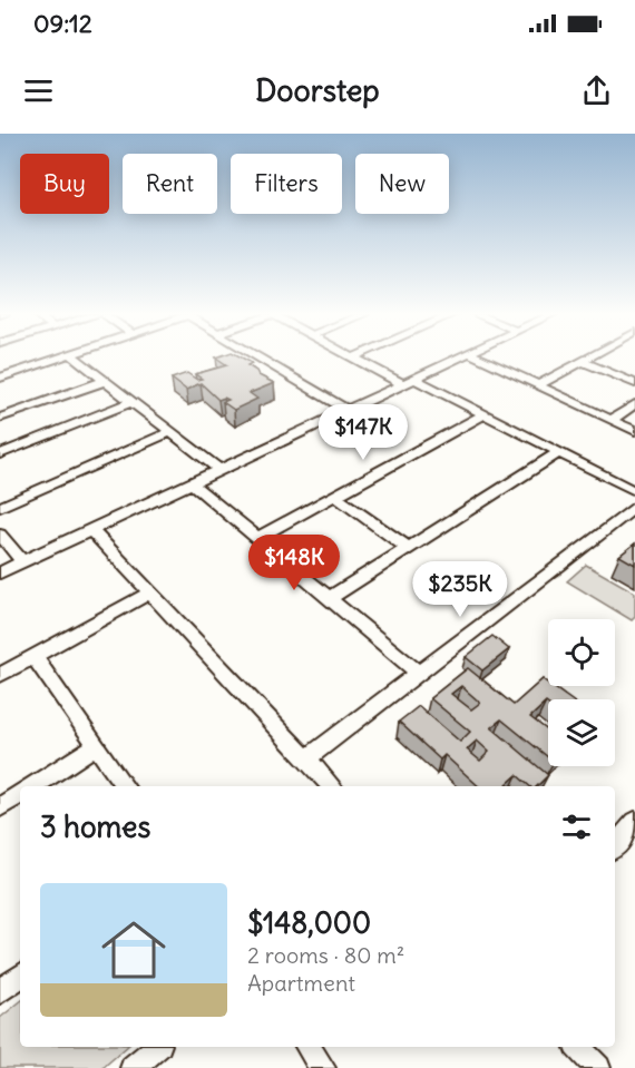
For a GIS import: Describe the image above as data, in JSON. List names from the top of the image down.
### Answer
{
  "page": {
    "status": "09:12",
    "header": "Doorstep",
    "chip": [
      "Buy",
      "Rent",
      "Filters",
      "New"
    ],
    "price": ["$147K", "$148K", "$235K"],
    "heading": "3 homes",
    "list": [
      {
        "name": "$148,000",
        "note": "2 rooms · 80 m² · Apartment"
      }
    ]
  }
}
